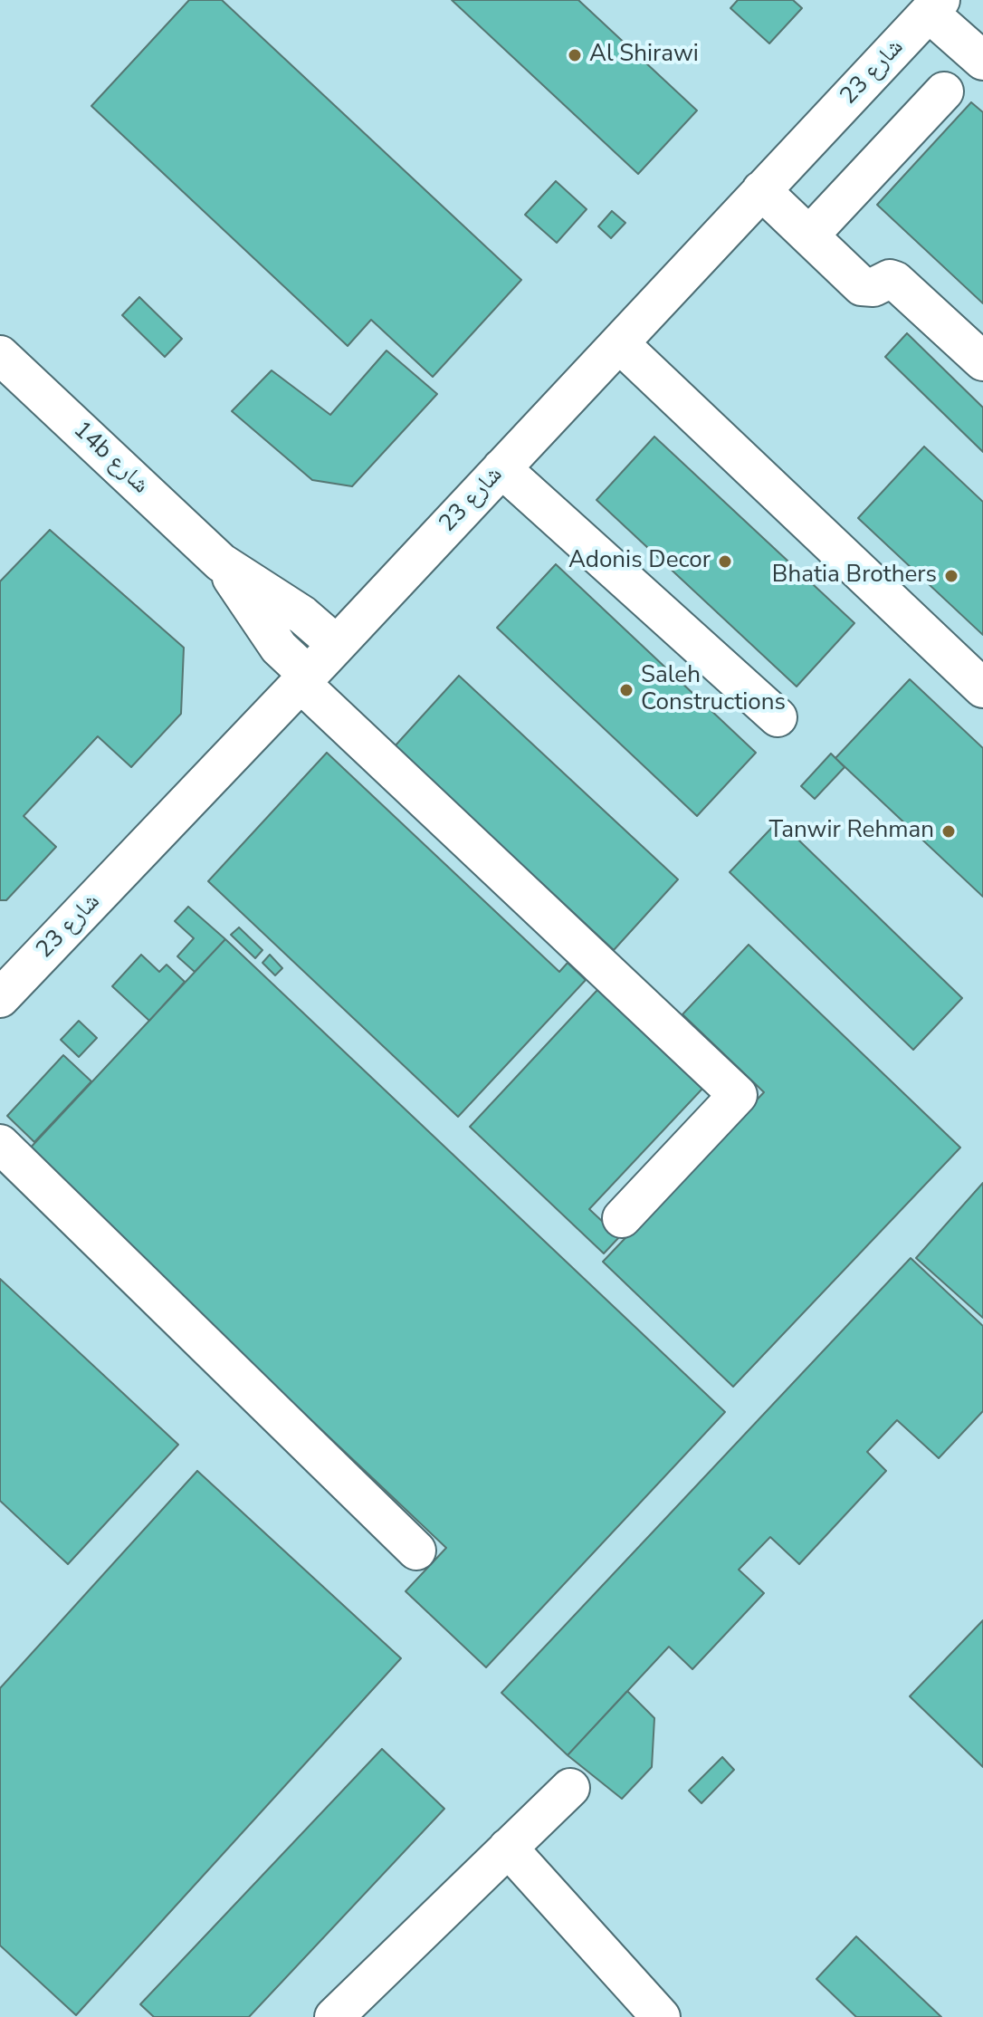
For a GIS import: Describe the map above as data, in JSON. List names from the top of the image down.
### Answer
{
  "streets": {
    "street": ["شارع 23", "14b شارع"]
  },
  "crossings": [
    ["شارع 23", "14b شارع"]
  ],
  "places": [
    "Al Shirawi",
    "Adonis Decor",
    "Bhatia Brothers",
    "Saleh Constructions",
    "Tanwir Rehman"
  ]
}
